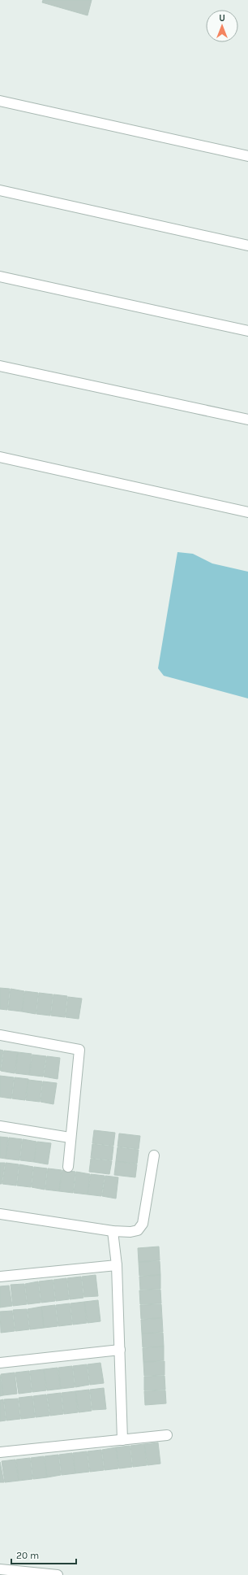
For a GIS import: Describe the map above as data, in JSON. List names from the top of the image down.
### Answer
{
  "scale_bar": "20 m",
  "north": "top"
}
